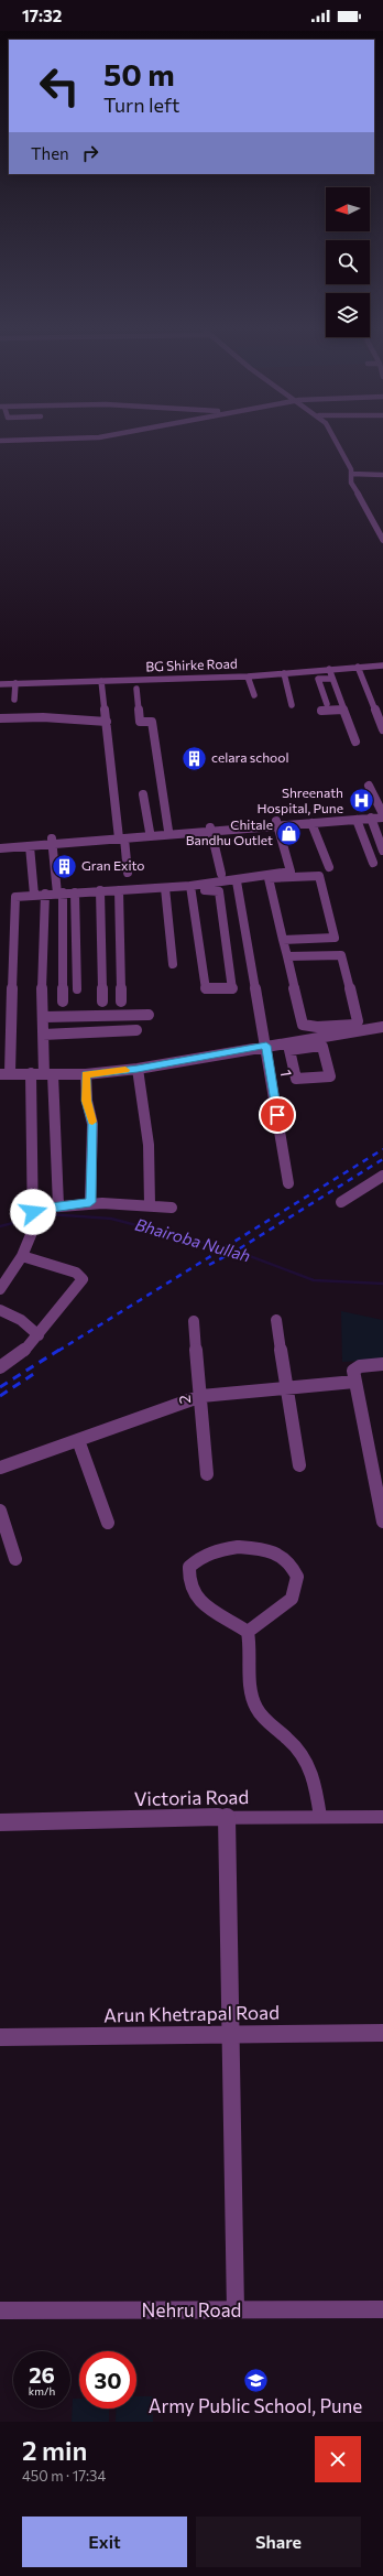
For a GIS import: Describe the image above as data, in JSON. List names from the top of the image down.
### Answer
{
  "streets": {
    "street": [
      "BG Shirke Road",
      "1",
      "2",
      "Victoria Road",
      "Arun Khetrapal Road",
      "Nehru Road"
    ]
  },
  "water": ["Bhairoba Nullah"],
  "places": {
    "building": ["celara school", "Gran Exito"],
    "hospital": ["Shreenath Hospital, Pune"],
    "shop": ["Chitale Bandhu Outlet"],
    "school or university": ["Army Public School, Pune"]
  },
  "north": "left",
  "page": {
    "status": "17:32",
    "turn": ["50 m", "Turn left"],
    "then": "Then",
    "speed": "26 km/h",
    "limit": "30",
    "heading": ["2 min", "450 m · 17:34"],
    "buttons": ["Exit", "Share"]
  }
}
